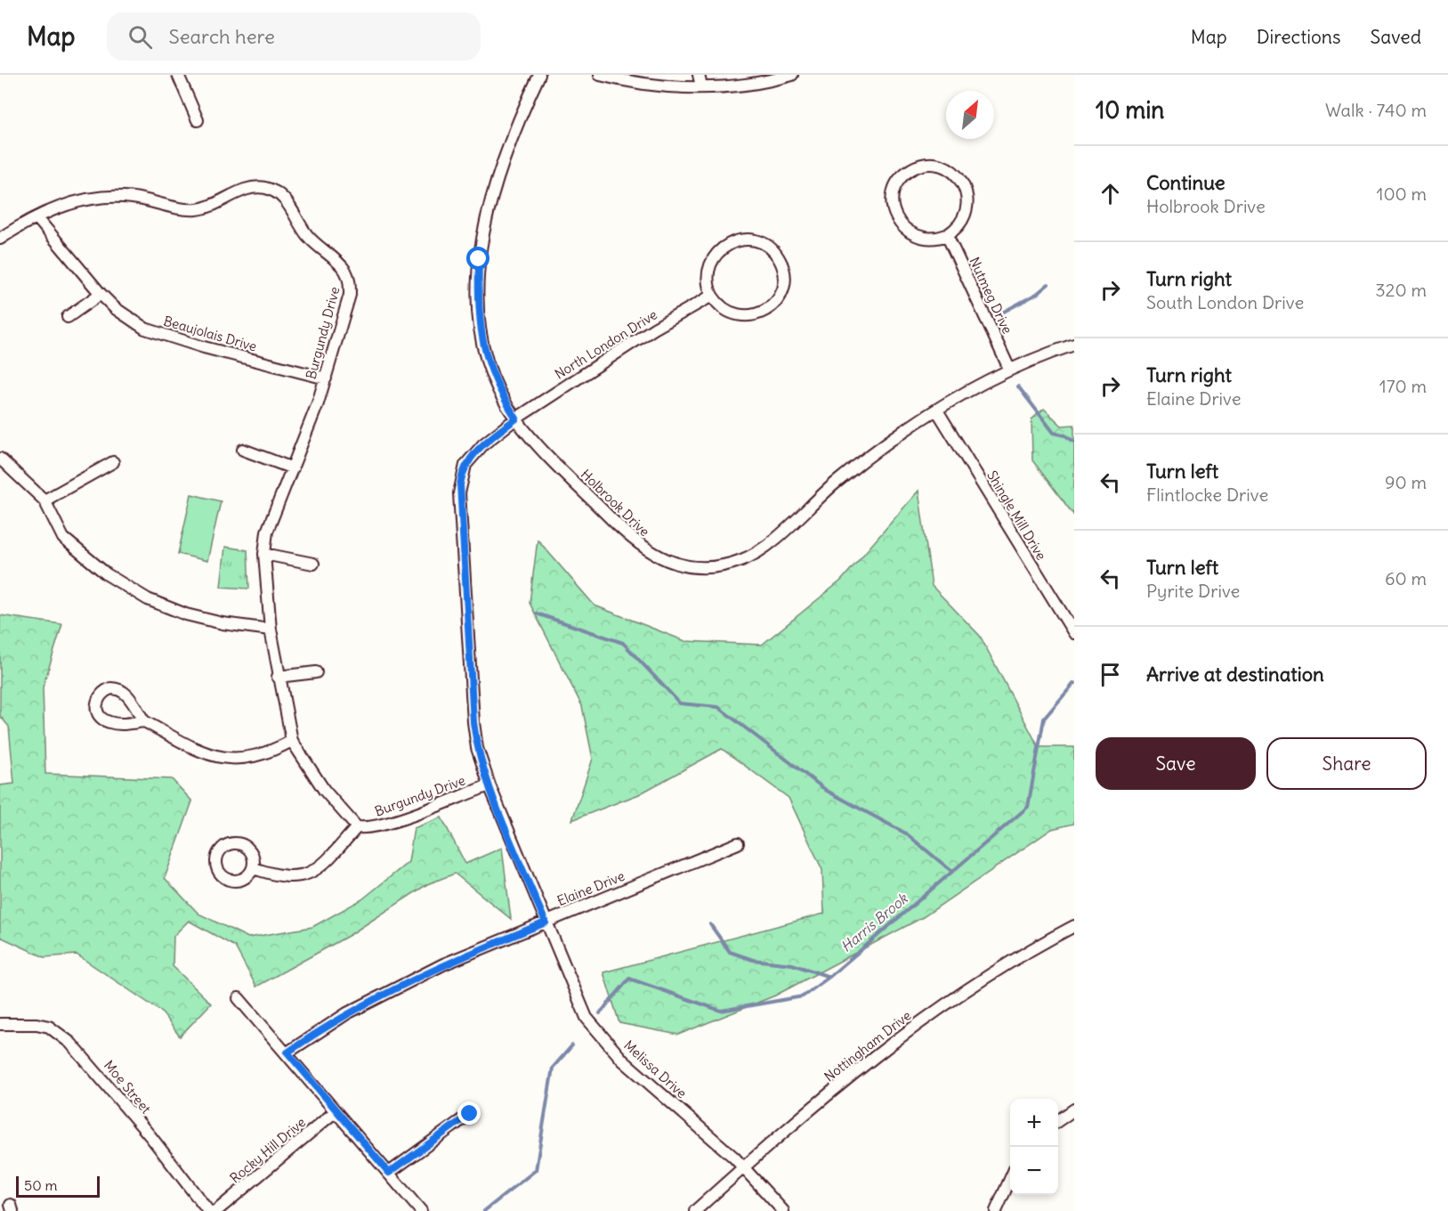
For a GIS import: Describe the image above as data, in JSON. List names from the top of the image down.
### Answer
{
  "streets": {
    "street": [
      "Nutmeg Drive",
      "Burgundy Drive",
      "Beaujolais Drive",
      "North London Drive",
      "Holbrook Drive",
      "Shingle Mill Drive",
      "Elaine Drive",
      "Nottingham Drive",
      "Melissa Drive",
      "Moe Street",
      "Rocky Hill Drive"
    ]
  },
  "crossings": [
    ["Nutmeg Drive", "Holbrook Drive"],
    ["Burgundy Drive", "Beaujolais Drive"],
    ["Burgundy Drive", "North London Drive"],
    ["Burgundy Drive", "Melissa Drive"],
    ["North London Drive", "Holbrook Drive"],
    ["North London Drive", "Melissa Drive"],
    ["Holbrook Drive", "Shingle Mill Drive"],
    ["Elaine Drive", "Melissa Drive"],
    ["Nottingham Drive", "Melissa Drive"]
  ],
  "water": ["Harris Brook"],
  "scale_bar": "50 m",
  "north": "top right",
  "page": {
    "header": "Map",
    "search": "Search here",
    "nav": ["Map", "Directions", "Saved"],
    "heading": ["10 min", "Walk · 740 m"],
    "list": [
      ["Continue", "Holbrook Drive", "100 m"],
      ["Turn right", "South London Drive", "320 m"],
      ["Turn right", "Elaine Drive", "170 m"],
      ["Turn left", "Flintlocke Drive", "90 m"],
      ["Turn left", "Pyrite Drive", "60 m"],
      "Arrive at destination"
    ],
    "buttons": ["Save", "Share"],
    "map_buttons": ["+", "−"],
    "scale": "50 m"
  }
}
